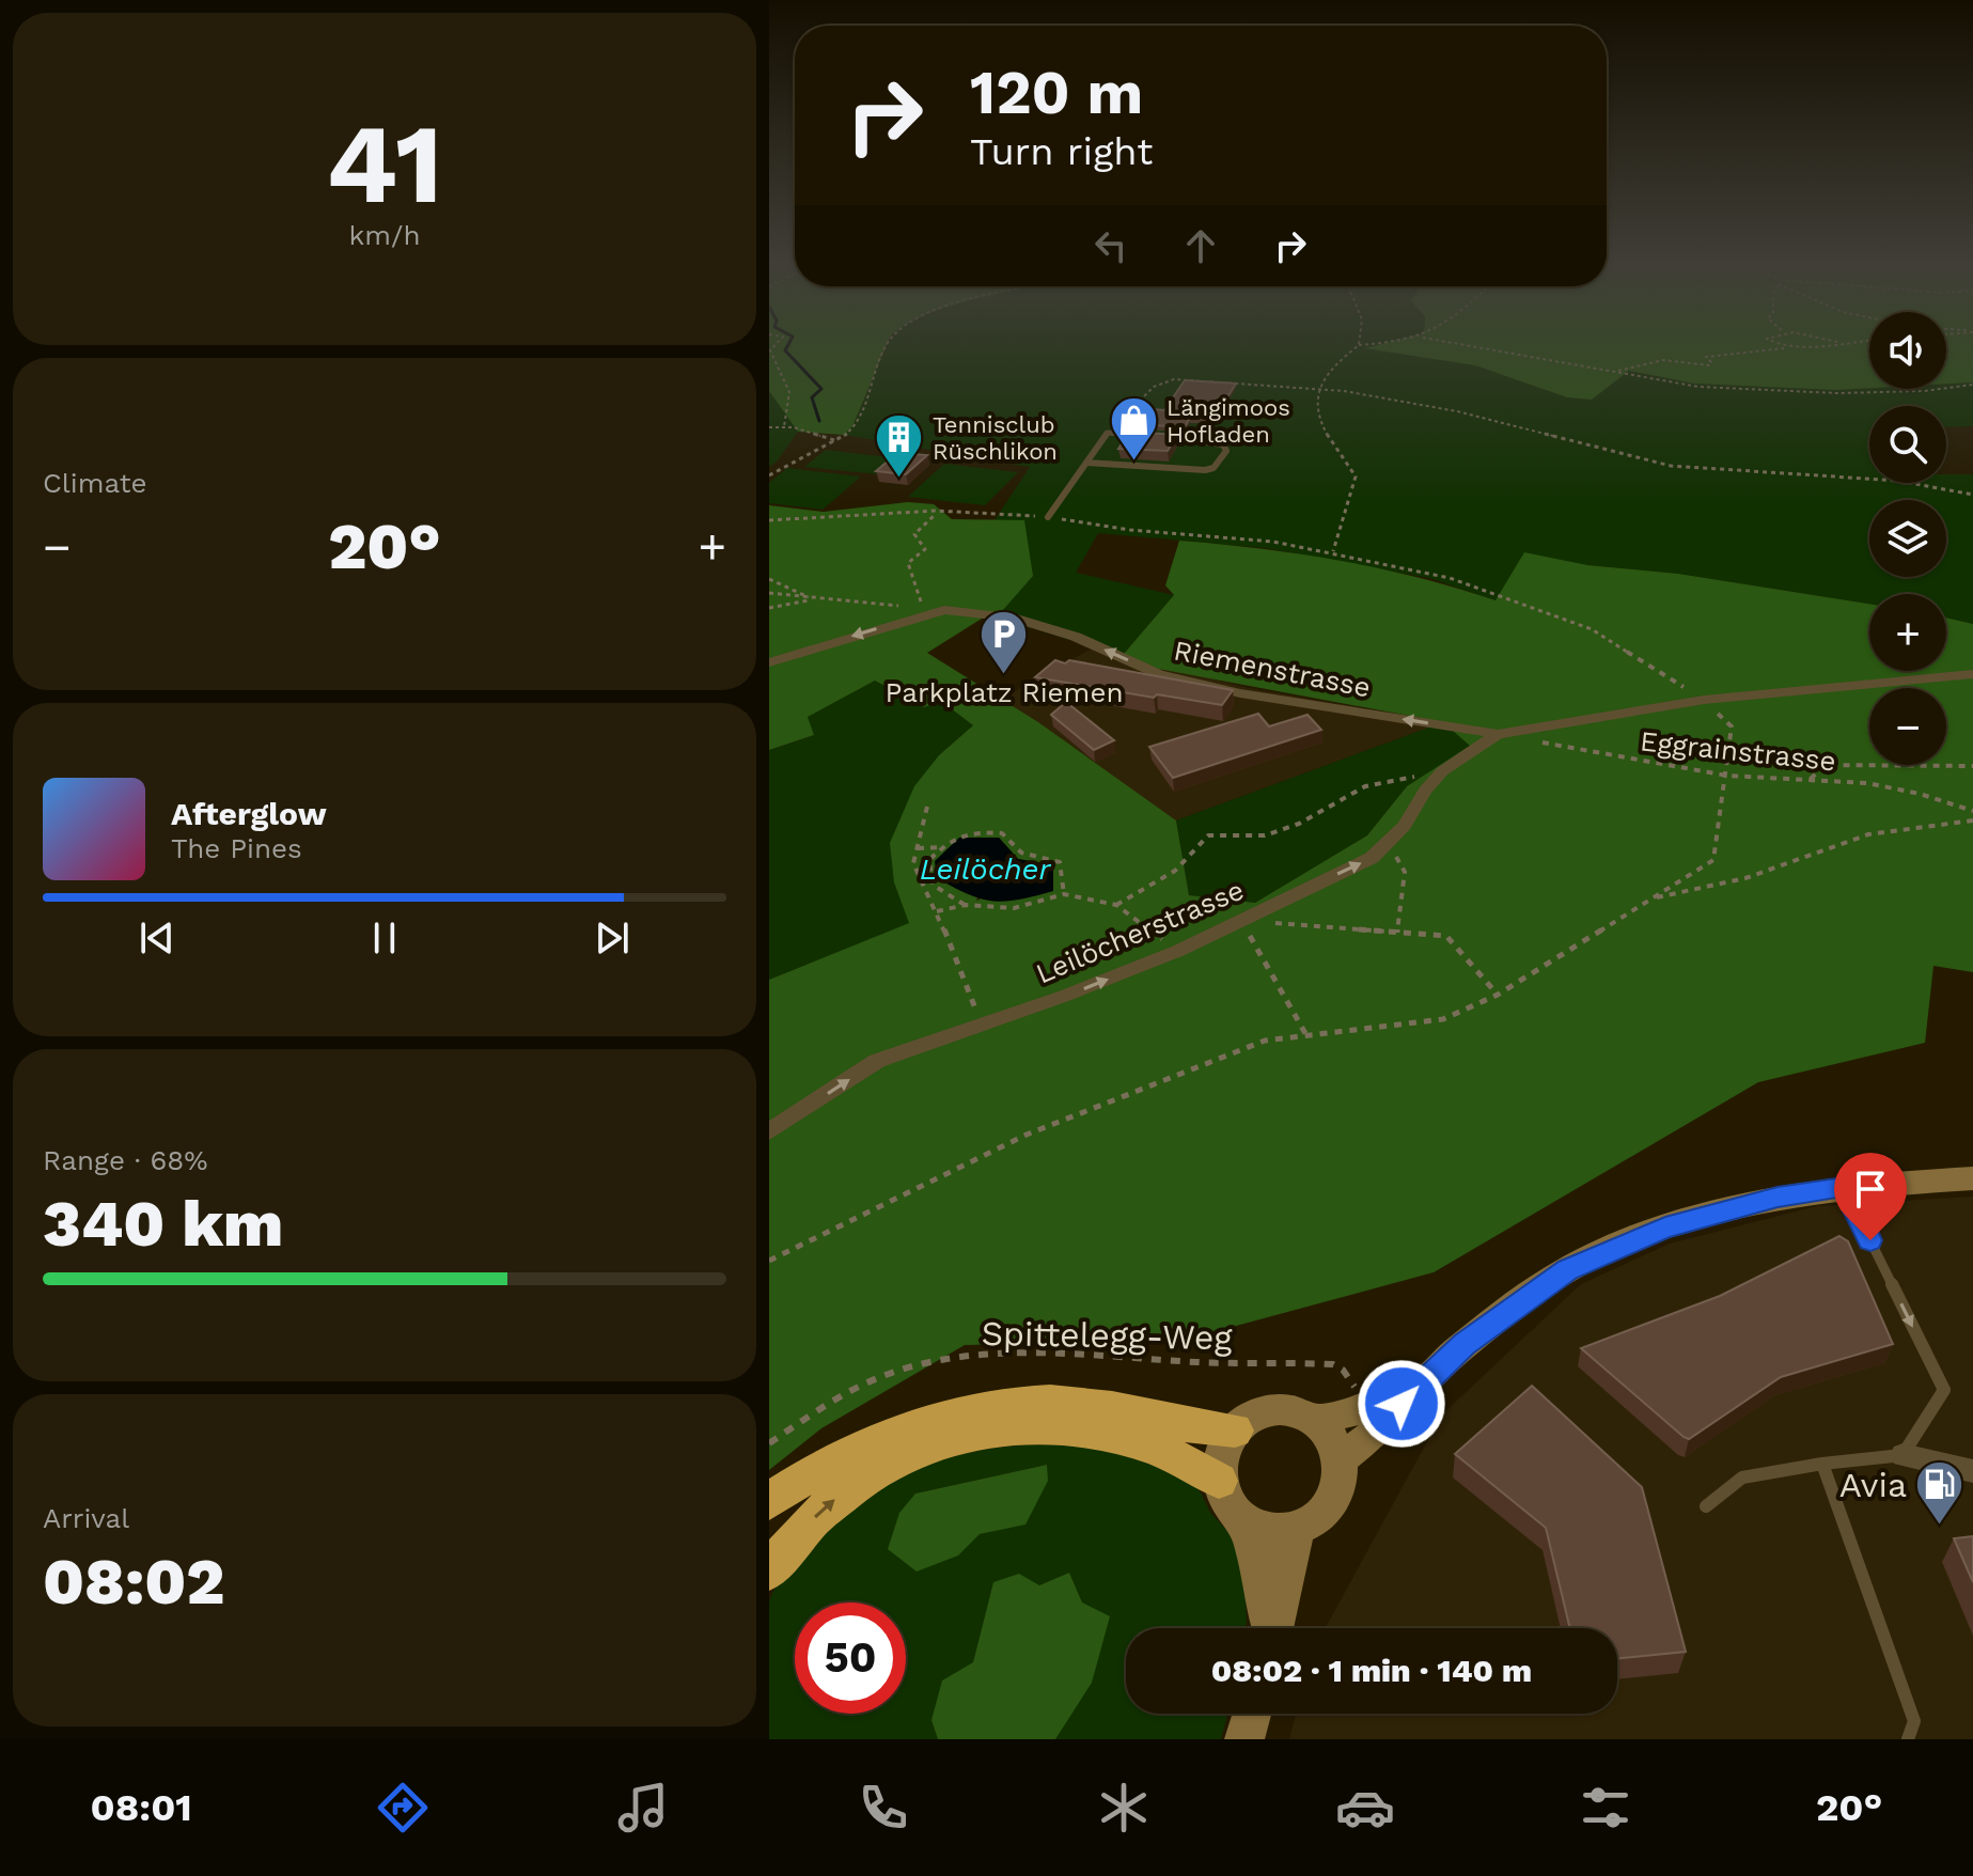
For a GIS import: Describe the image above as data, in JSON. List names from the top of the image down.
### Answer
{
  "streets": {
    "street": ["Riemenstrasse", "Leilöcherstrasse"],
    "path": ["Eggrainstrasse", "Spittelegg-Weg"]
  },
  "crossings": [
    ["Riemenstrasse", "Eggrainstrasse"],
    ["Riemenstrasse", "Leilöcherstrasse"],
    ["Eggrainstrasse", "Leilöcherstrasse"]
  ],
  "one_way": ["Riemenstrasse", "Leilöcherstrasse"],
  "water": ["Leilöcher"],
  "places": {
    "shop": ["Längimoos Hofladen"],
    "building": ["Tennisclub Rüschlikon"],
    "parking": ["Parkplatz Riemen"],
    "fuel station": ["Avia"]
  },
  "page": {
    "tile": [
      ["41", "km/h"],
      "Climate",
      ["Range · 68%", "340 km"],
      ["Arrival", "08:02"]
    ],
    "turn": ["120 m", "Turn right"],
    "map_buttons": ["+", "−"],
    "heat": ["−", "20°", "+"],
    "song": ["Afterglow", "The Pines"],
    "limit": "50",
    "trip": "08:02 · 1 min · 140 m",
    "tabs": ["08:01", "20°"]
  }
}
